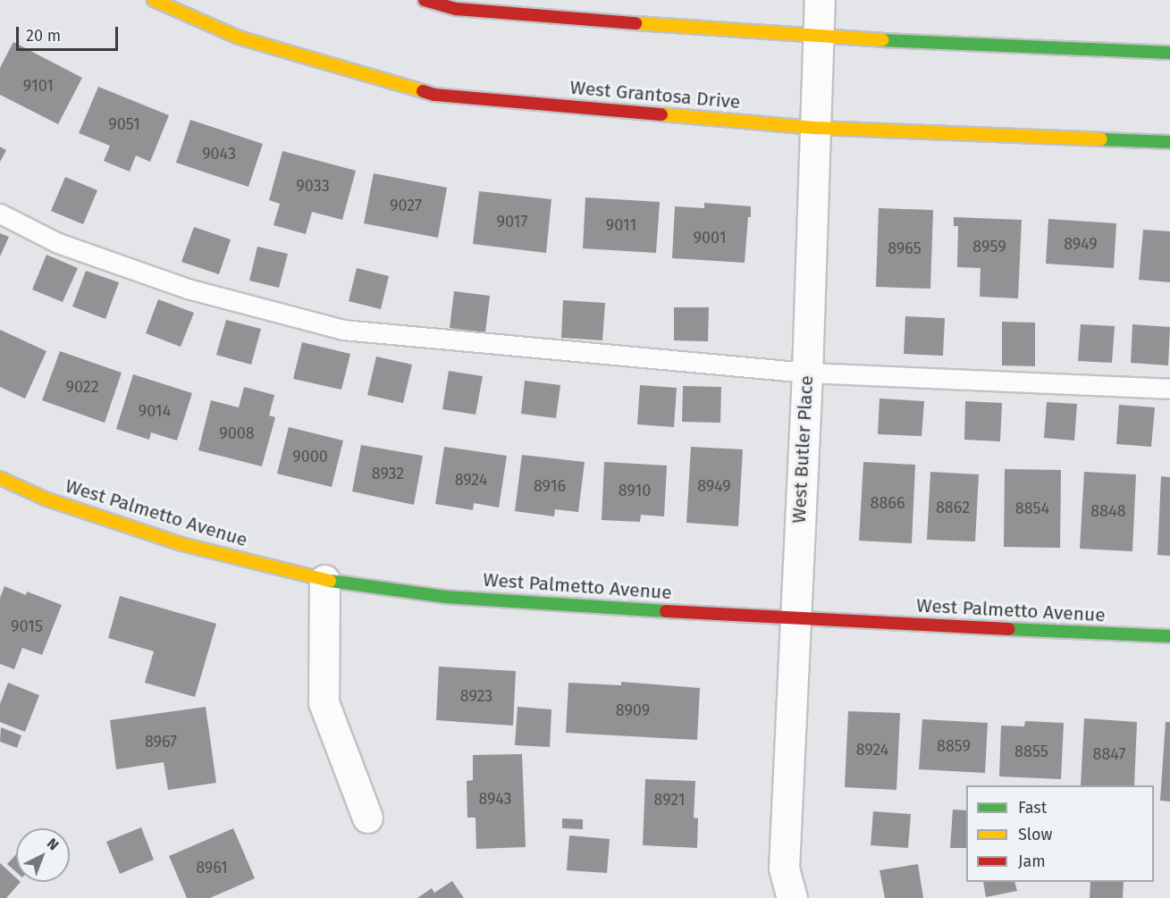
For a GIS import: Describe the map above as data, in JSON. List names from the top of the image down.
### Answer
{
  "streets": {
    "street": ["West Grantosa Drive", "West Butler Place", "West Palmetto Avenue"]
  },
  "crossings": [
    ["West Grantosa Drive", "West Butler Place"],
    ["West Butler Place", "West Palmetto Avenue"]
  ],
  "house_numbers": [
    "9101",
    "9051",
    "9043",
    "9033",
    "9027",
    "9017",
    "9011",
    "9001",
    "8949",
    "8959",
    "8965",
    "9022",
    "9014",
    "9008",
    "9000",
    "8932",
    "8924",
    "8916",
    "8949",
    "8910",
    "8866",
    "8862",
    "8854",
    "8848",
    "9015",
    "8923",
    "8909",
    "8967",
    "8859",
    "8924",
    "8855",
    "8847",
    "8943",
    "8921",
    "8961"
  ],
  "legend": ["Fast", "Slow", "Jam"],
  "scale_bar": "20 m",
  "north": "top right"
}
